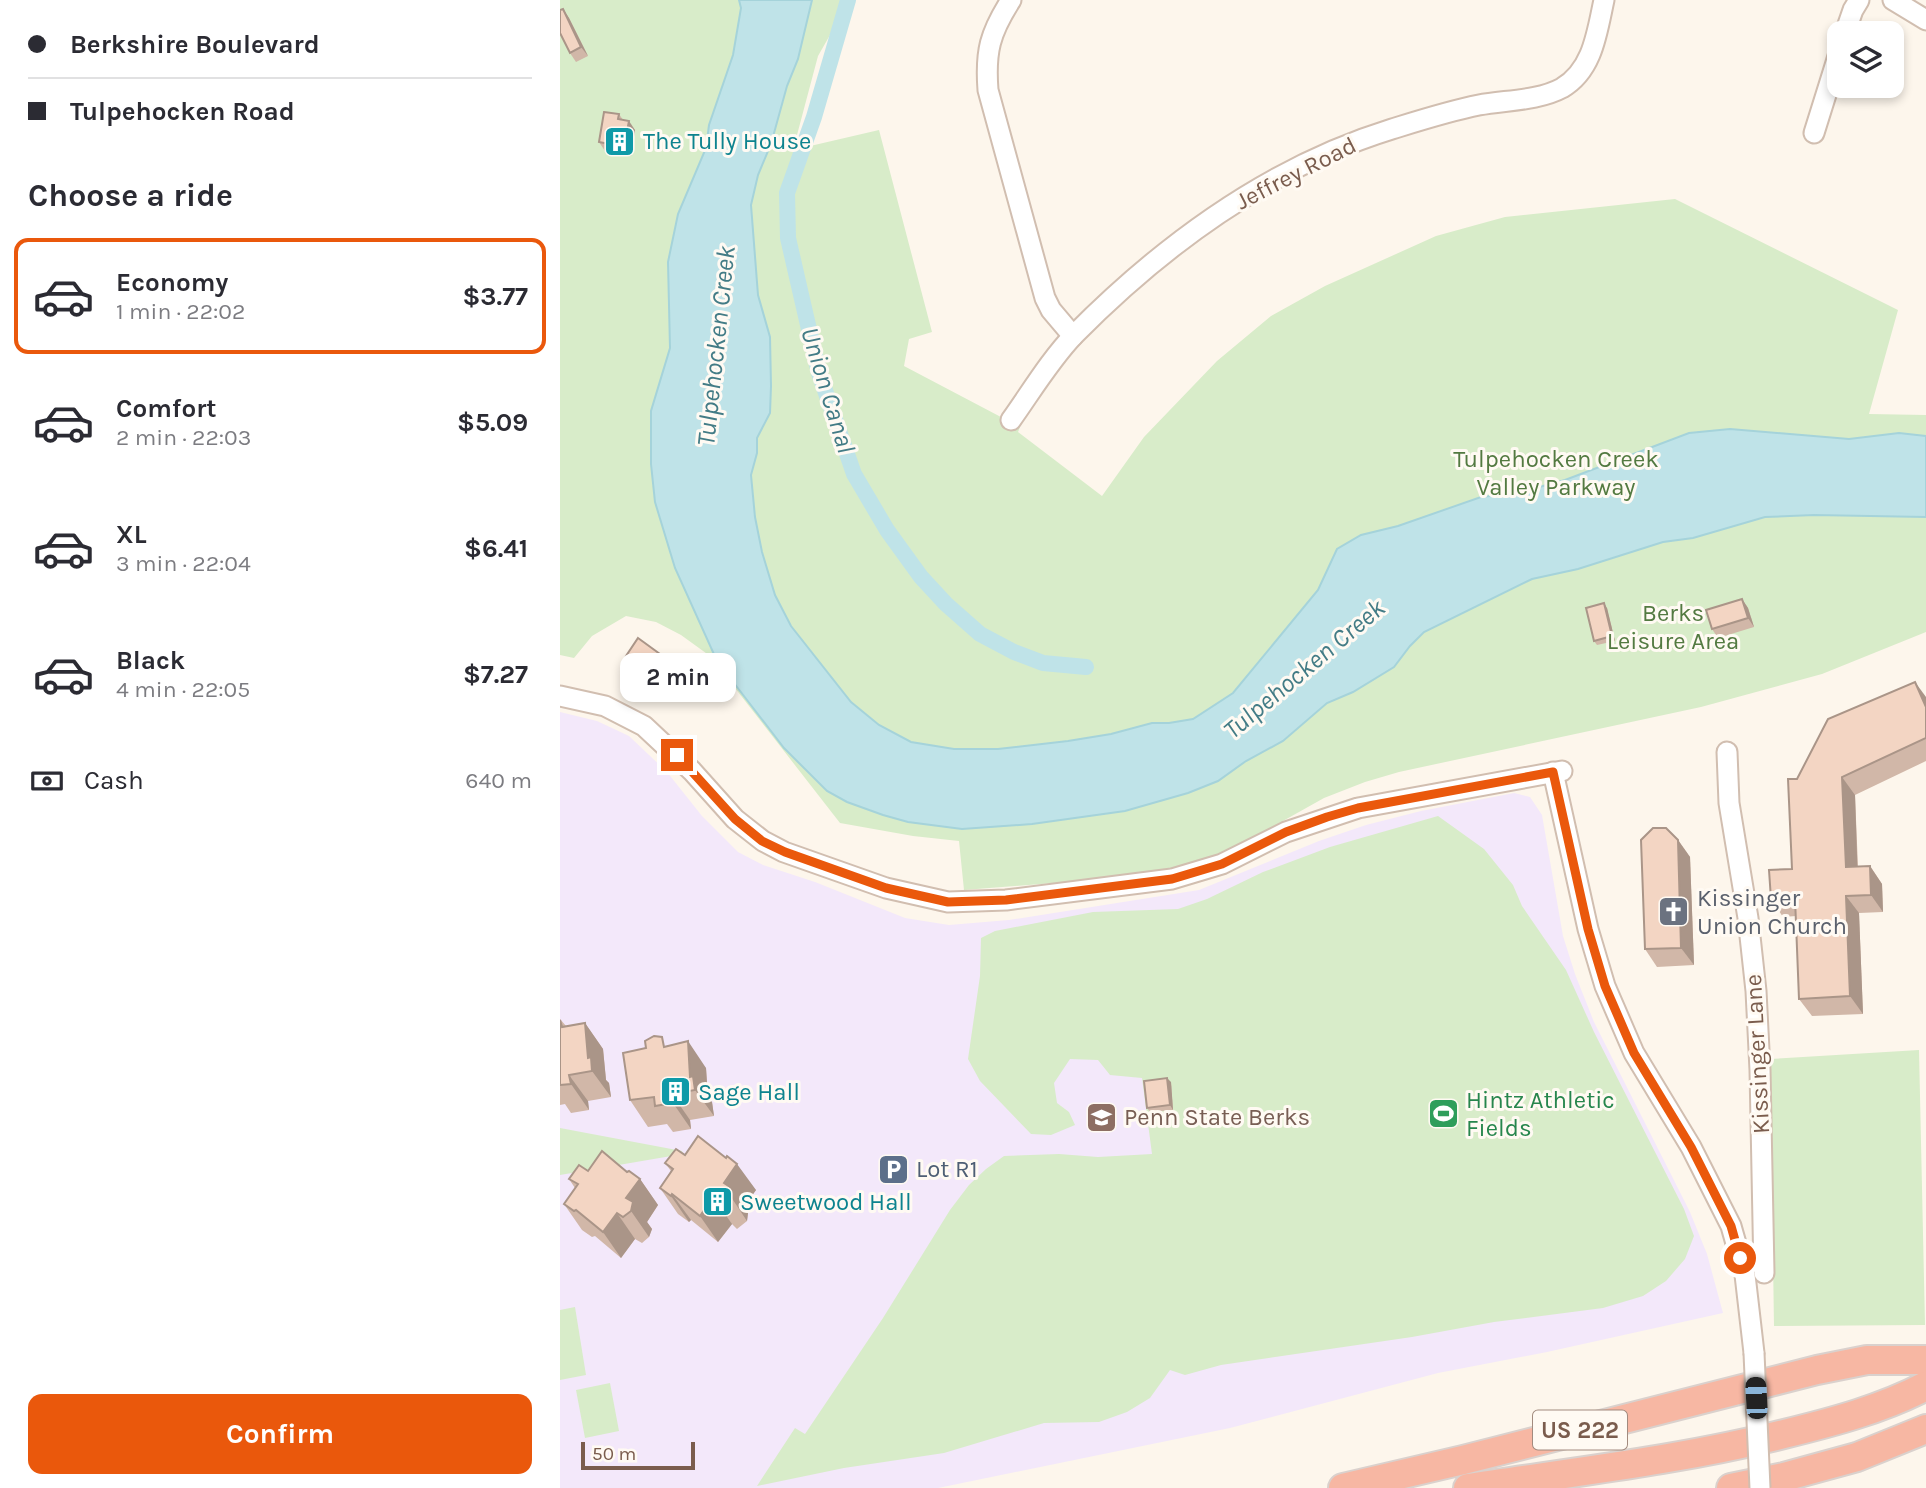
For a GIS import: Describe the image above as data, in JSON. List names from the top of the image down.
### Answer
{
  "streets": {
    "highway": ["US 222"],
    "street": ["Jeffrey Road", "Kissinger Lane"]
  },
  "water": ["Tulpehocken Creek", "Union Canal"],
  "parks": ["Tulpehocken Creek Valley Parkway", "Berks Leisure Area"],
  "places": {
    "building": ["The Tully House", "Sage Hall", "Sweetwood Hall"],
    "church": ["Kissinger Union Church"],
    "sports": ["Hintz Athletic Fields"],
    "school or university": ["Penn State Berks"],
    "parking": ["Lot R1"]
  },
  "scale_bar": "50 m",
  "page": {
    "banner": ["Berkshire Boulevard", "Tulpehocken Road"],
    "heading": "Choose a ride",
    "list": [
      {
        "name": "Economy",
        "note": "1 min · 22:02",
        "value": "$3.77"
      },
      {
        "name": "Comfort",
        "note": "2 min · 22:03",
        "value": "$5.09"
      },
      {
        "name": "XL",
        "note": "3 min · 22:04",
        "value": "$6.41"
      },
      {
        "name": "Black",
        "note": "4 min · 22:05",
        "value": "$7.27"
      }
    ],
    "bubble": "2 min",
    "pay": ["Cash", "640 m"],
    "buttons": "Confirm",
    "scale": "50 m"
  }
}
